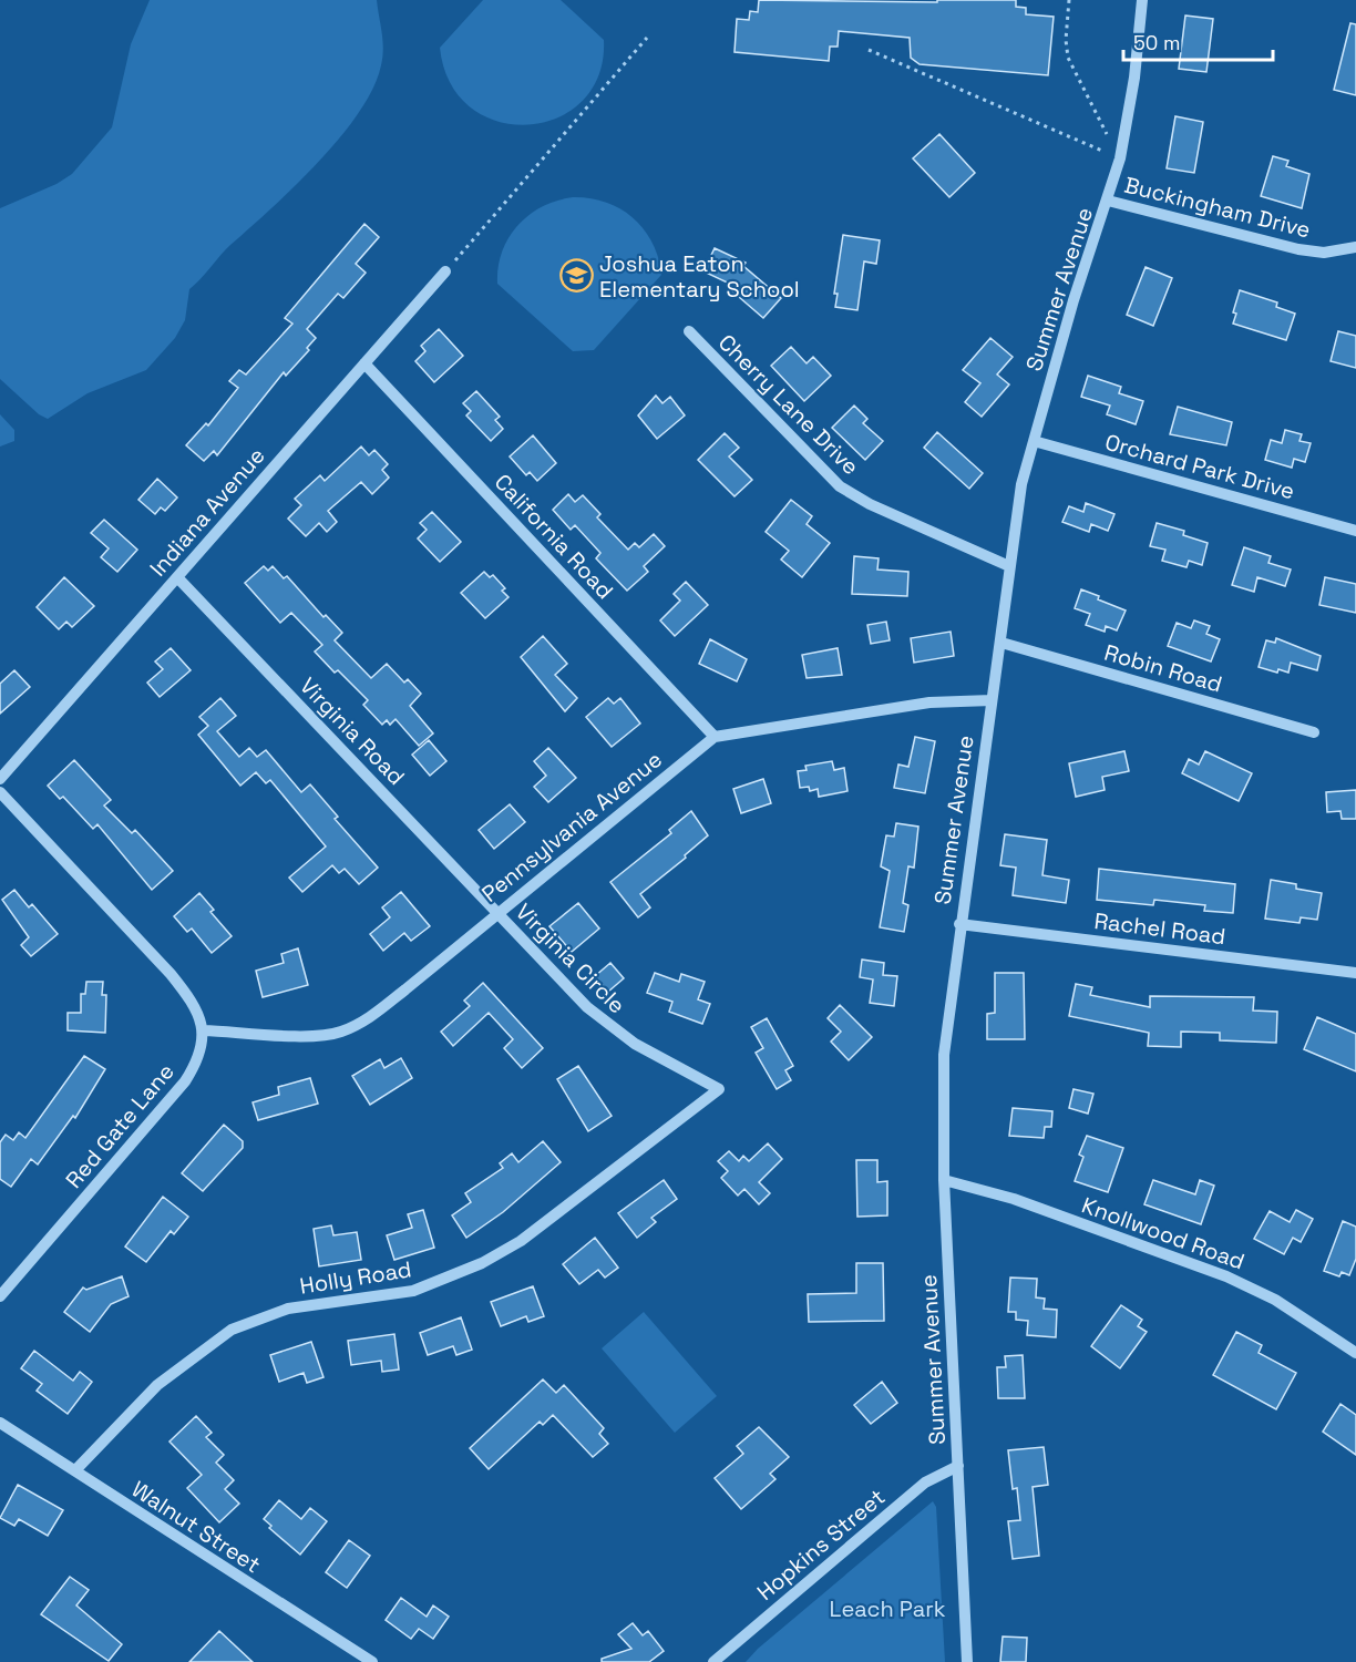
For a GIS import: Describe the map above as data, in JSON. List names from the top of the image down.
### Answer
{
  "streets": {
    "street": [
      "Buckingham Drive",
      "Summer Avenue",
      "Cherry Lane Drive",
      "Orchard Park Drive",
      "Indiana Avenue",
      "California Road",
      "Robin Road",
      "Virginia Road",
      "Pennsylvania Avenue",
      "Rachel Road",
      "Virginia Circle",
      "Red Gate Lane",
      "Knollwood Road",
      "Holly Road",
      "Walnut Street",
      "Hopkins Street"
    ]
  },
  "crossings": [
    ["Buckingham Drive", "Summer Avenue"],
    ["Summer Avenue", "Cherry Lane Drive"],
    ["Summer Avenue", "Orchard Park Drive"],
    ["Summer Avenue", "Robin Road"],
    ["Summer Avenue", "Rachel Road"],
    ["Summer Avenue", "Knollwood Road"],
    ["Summer Avenue", "Hopkins Street"],
    ["Indiana Avenue", "California Road"],
    ["Indiana Avenue", "Virginia Road"],
    ["California Road", "Pennsylvania Avenue"],
    ["Virginia Road", "Pennsylvania Avenue"],
    ["Virginia Road", "Virginia Circle"],
    ["Pennsylvania Avenue", "Virginia Circle"],
    ["Pennsylvania Avenue", "Red Gate Lane"],
    ["Virginia Circle", "Holly Road"],
    ["Holly Road", "Walnut Street"]
  ],
  "parks": ["Leach Park"],
  "places": {
    "school or university": ["Joshua Eaton Elementary School"]
  },
  "scale_bar": "50 m"
}
